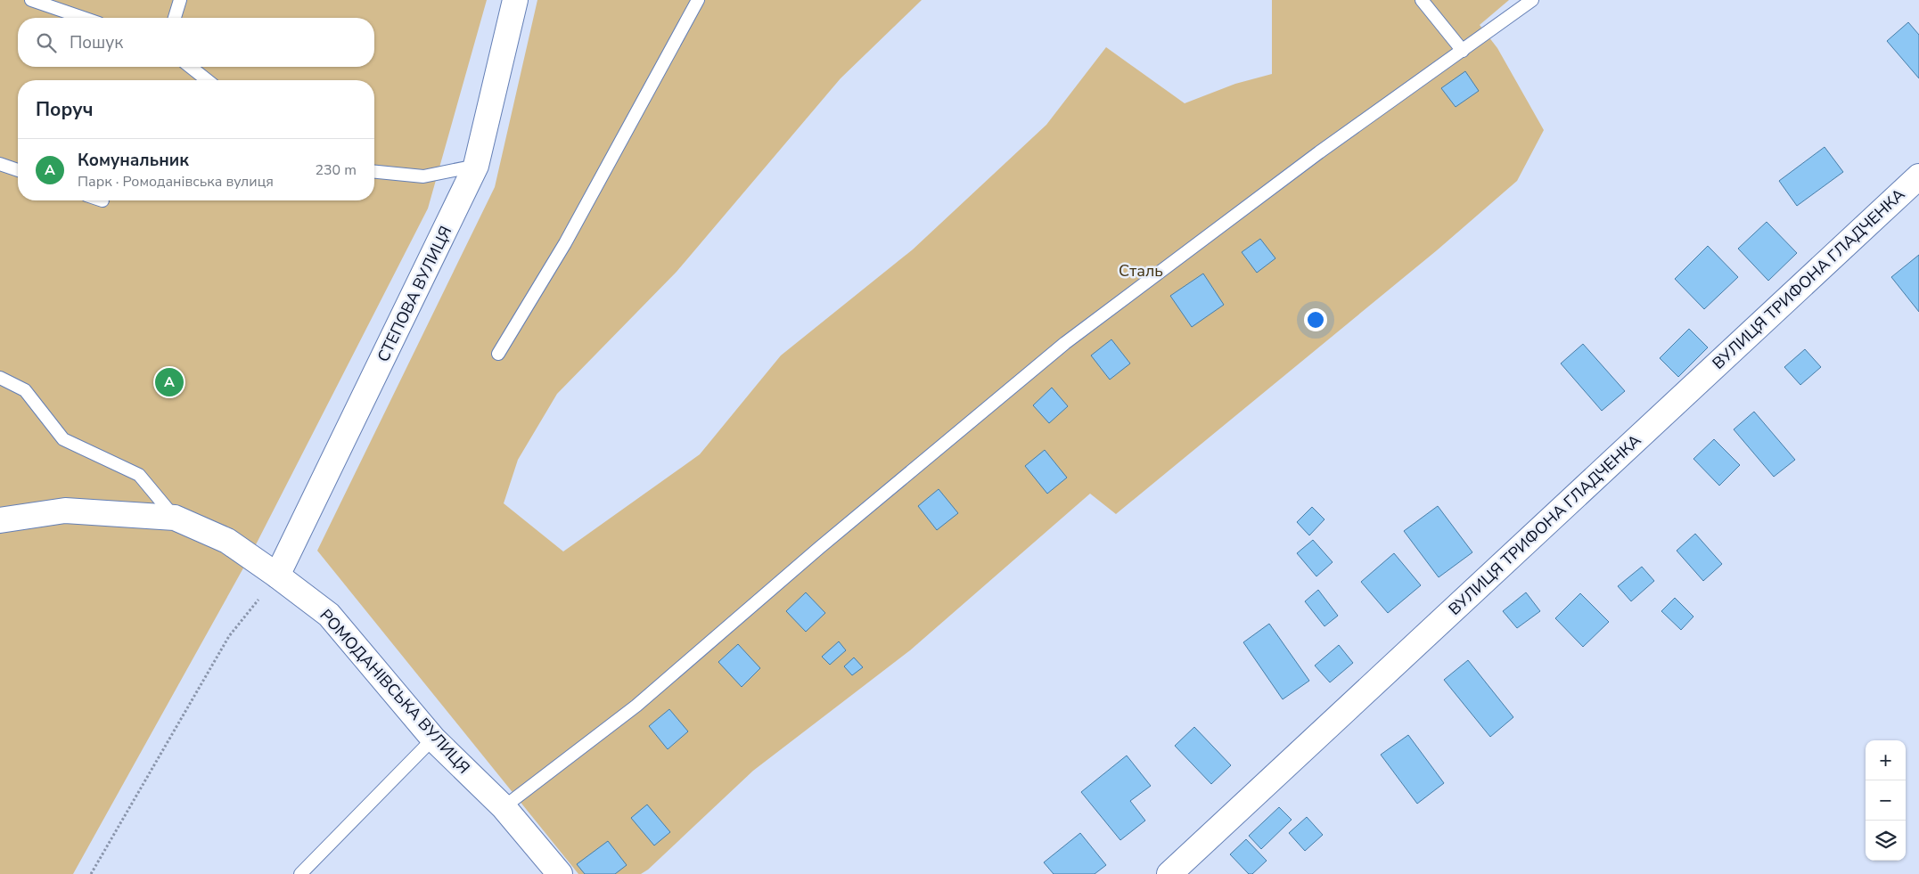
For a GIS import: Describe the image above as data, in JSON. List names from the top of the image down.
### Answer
{
  "streets": {
    "street": ["ВУЛИЦЯ ТРИФОНА ГЛАДЧЕНКА", "СТЕПОВА ВУЛИЦЯ", "РОМОДАНІВСЬКА ВУЛИЦЯ"]
  },
  "crossings": [
    ["СТЕПОВА ВУЛИЦЯ", "РОМОДАНІВСЬКА ВУЛИЦЯ"]
  ],
  "parks": ["Сталь"],
  "page": {
    "search": "Пошук",
    "heading": "Поруч",
    "list": [
      {
        "mark": "A",
        "name": "Комунальник",
        "note": "Парк · Ромоданівська вулиця",
        "value": "230 m"
      }
    ],
    "pins": "A",
    "map_buttons": ["+", "−"]
  }
}
